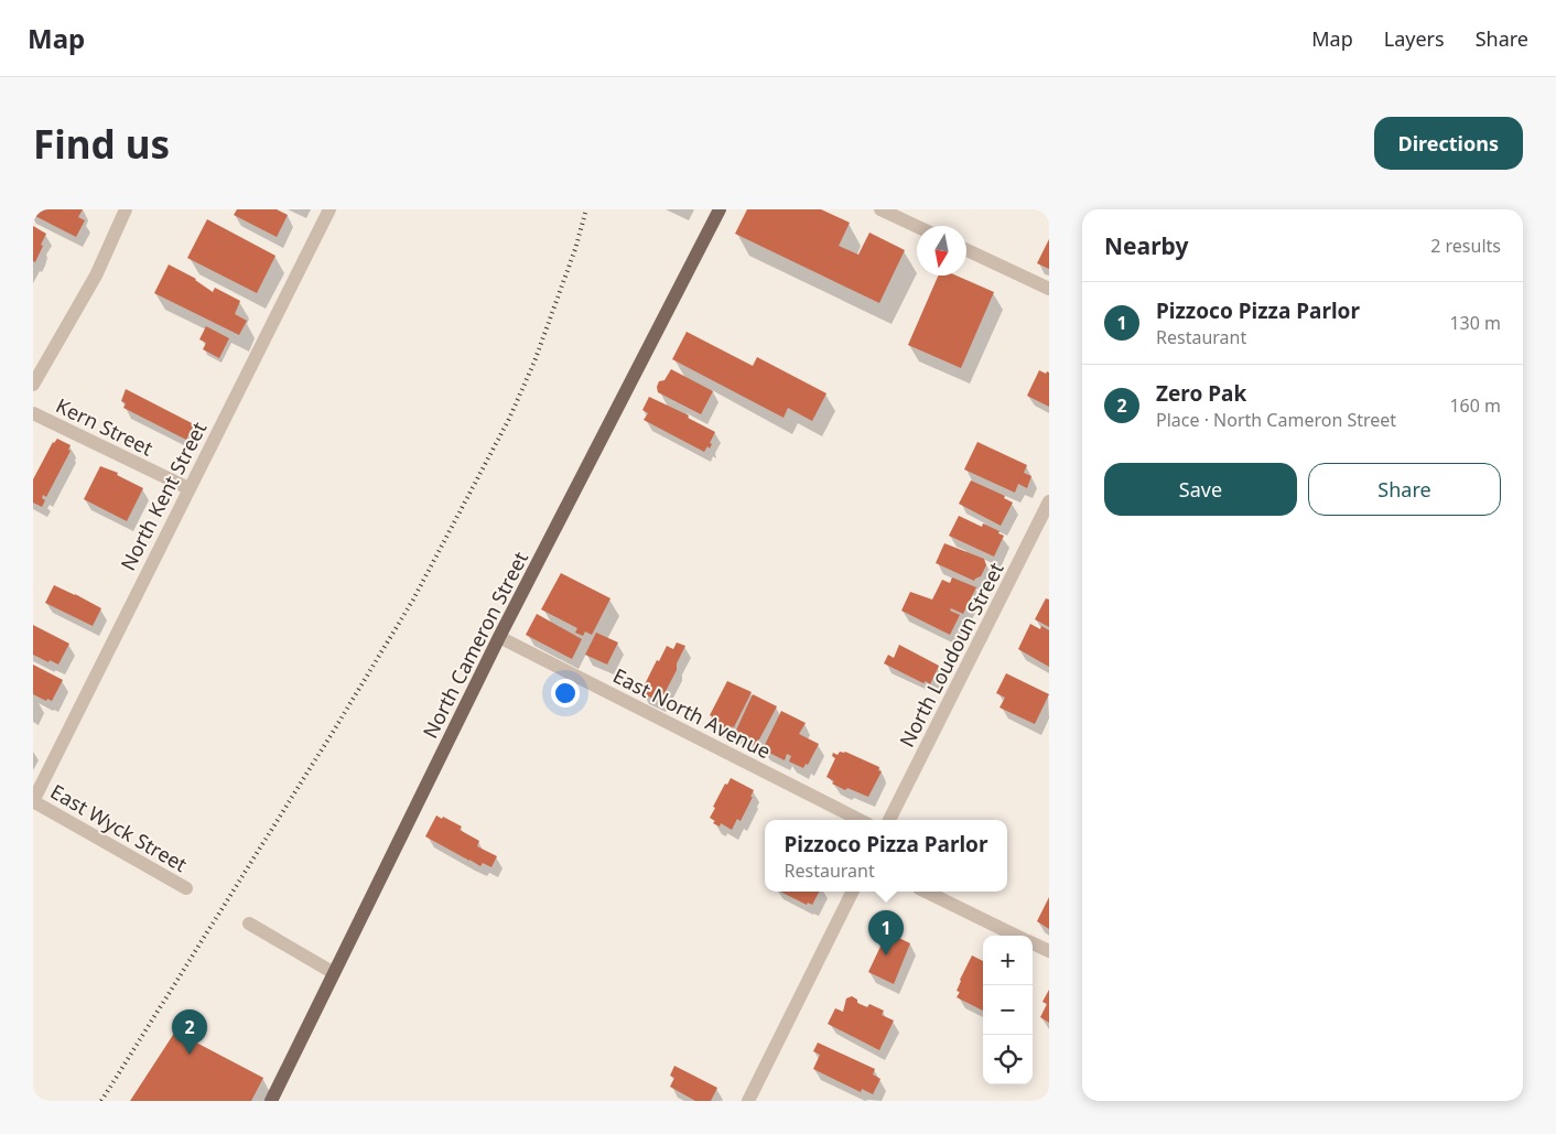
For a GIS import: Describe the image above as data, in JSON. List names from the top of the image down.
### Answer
{
  "streets": {
    "main road": ["North Cameron Street"],
    "street": [
      "Kern Street",
      "North Kent Street",
      "North Loudoun Street",
      "East North Avenue",
      "East Wyck Street"
    ]
  },
  "crossings": [
    ["Kern Street", "North Kent Street"],
    ["North Kent Street", "East Wyck Street"],
    ["North Cameron Street", "East North Avenue"]
  ],
  "north": "bottom",
  "page": {
    "header": "Map",
    "nav": ["Map", "Layers", "Share"],
    "buttons": [
      "Directions",
      ["Save", "Share"]
    ],
    "title": "Find us",
    "heading": ["Nearby", "2 results"],
    "list": [
      {
        "mark": "1",
        "name": "Pizzoco Pizza Parlor",
        "note": "Restaurant",
        "value": "130 m"
      },
      {
        "mark": "2",
        "name": "Zero Pak",
        "note": "Place · North Cameron Street",
        "value": "160 m"
      }
    ],
    "popup": ["Pizzoco Pizza Parlor", "Restaurant"],
    "pins": ["1", "2"],
    "map_buttons": ["+", "−"]
  }
}
